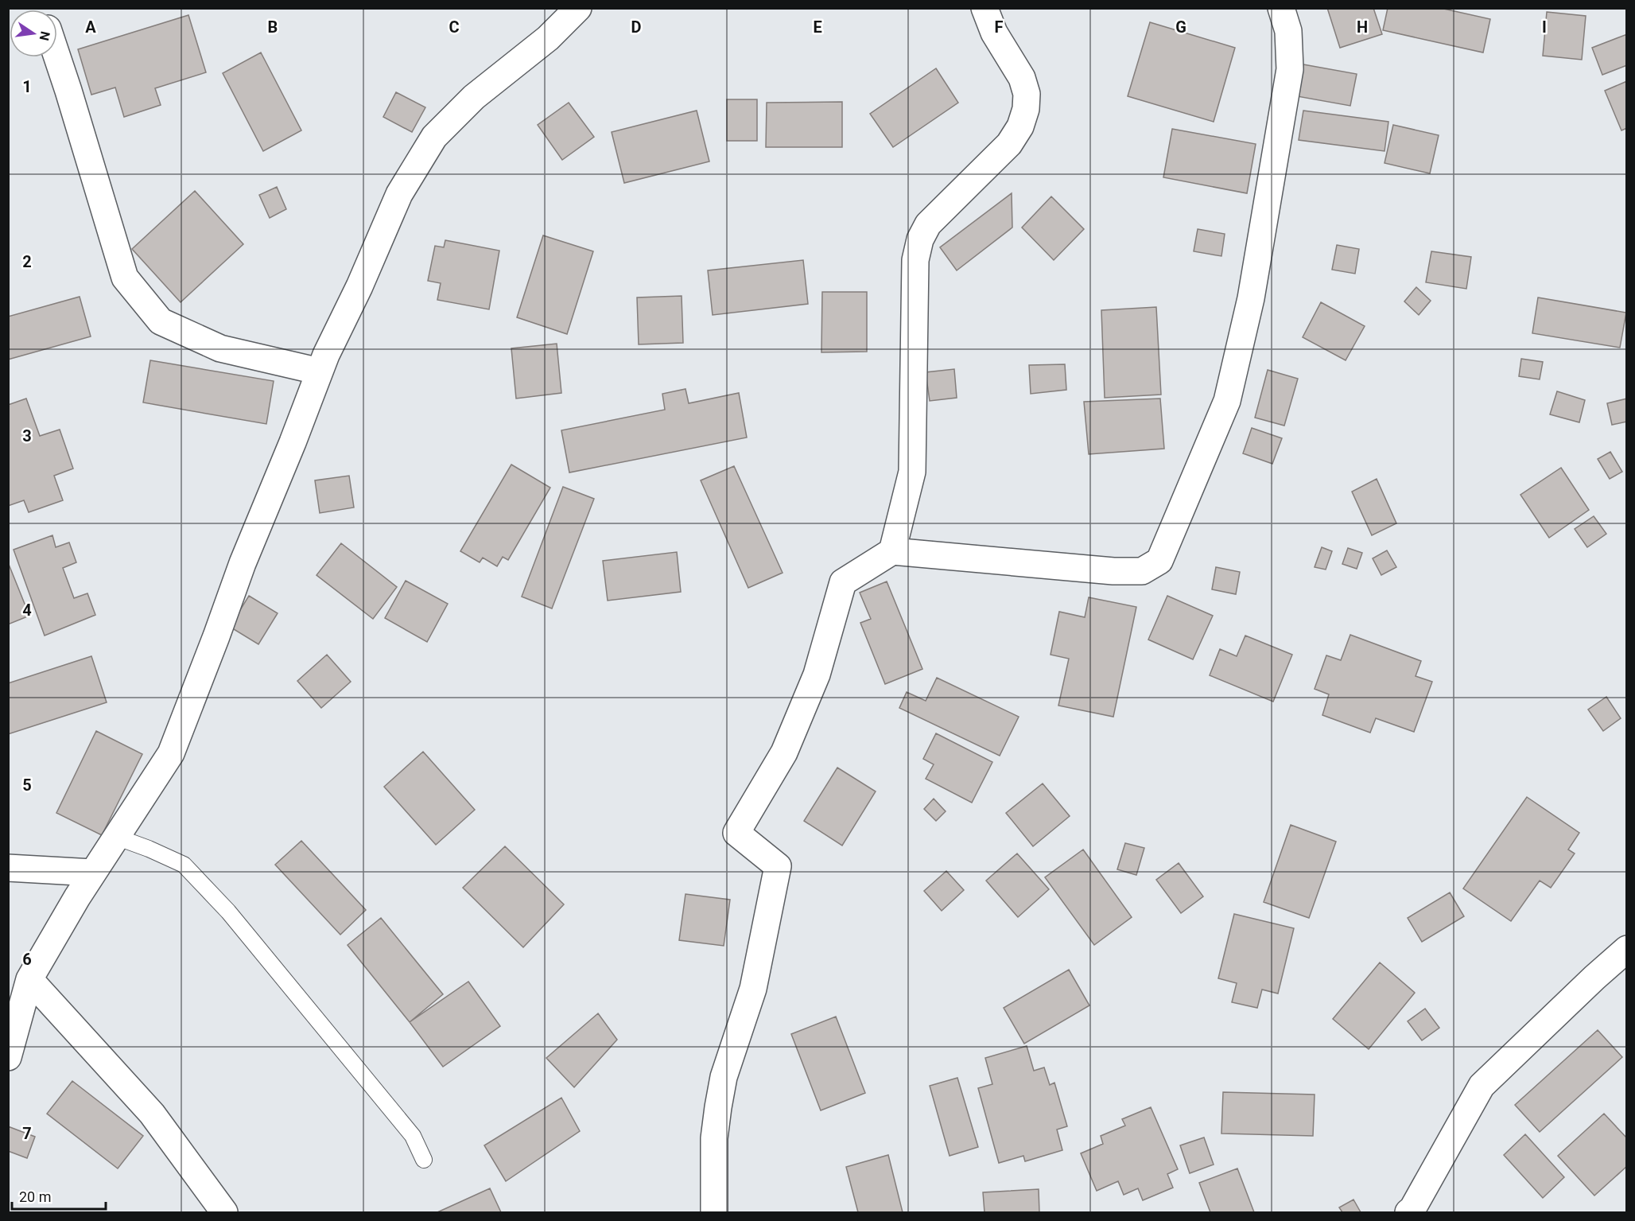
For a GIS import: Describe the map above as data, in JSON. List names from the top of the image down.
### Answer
{
  "scale_bar": "20 m",
  "north": "right",
  "grid": {
    "columns": [
      "A",
      "B",
      "C",
      "D",
      "E",
      "F",
      "G",
      "H",
      "I"
    ],
    "rows": [
      "1",
      "2",
      "3",
      "4",
      "5",
      "6",
      "7"
    ]
  }
}
